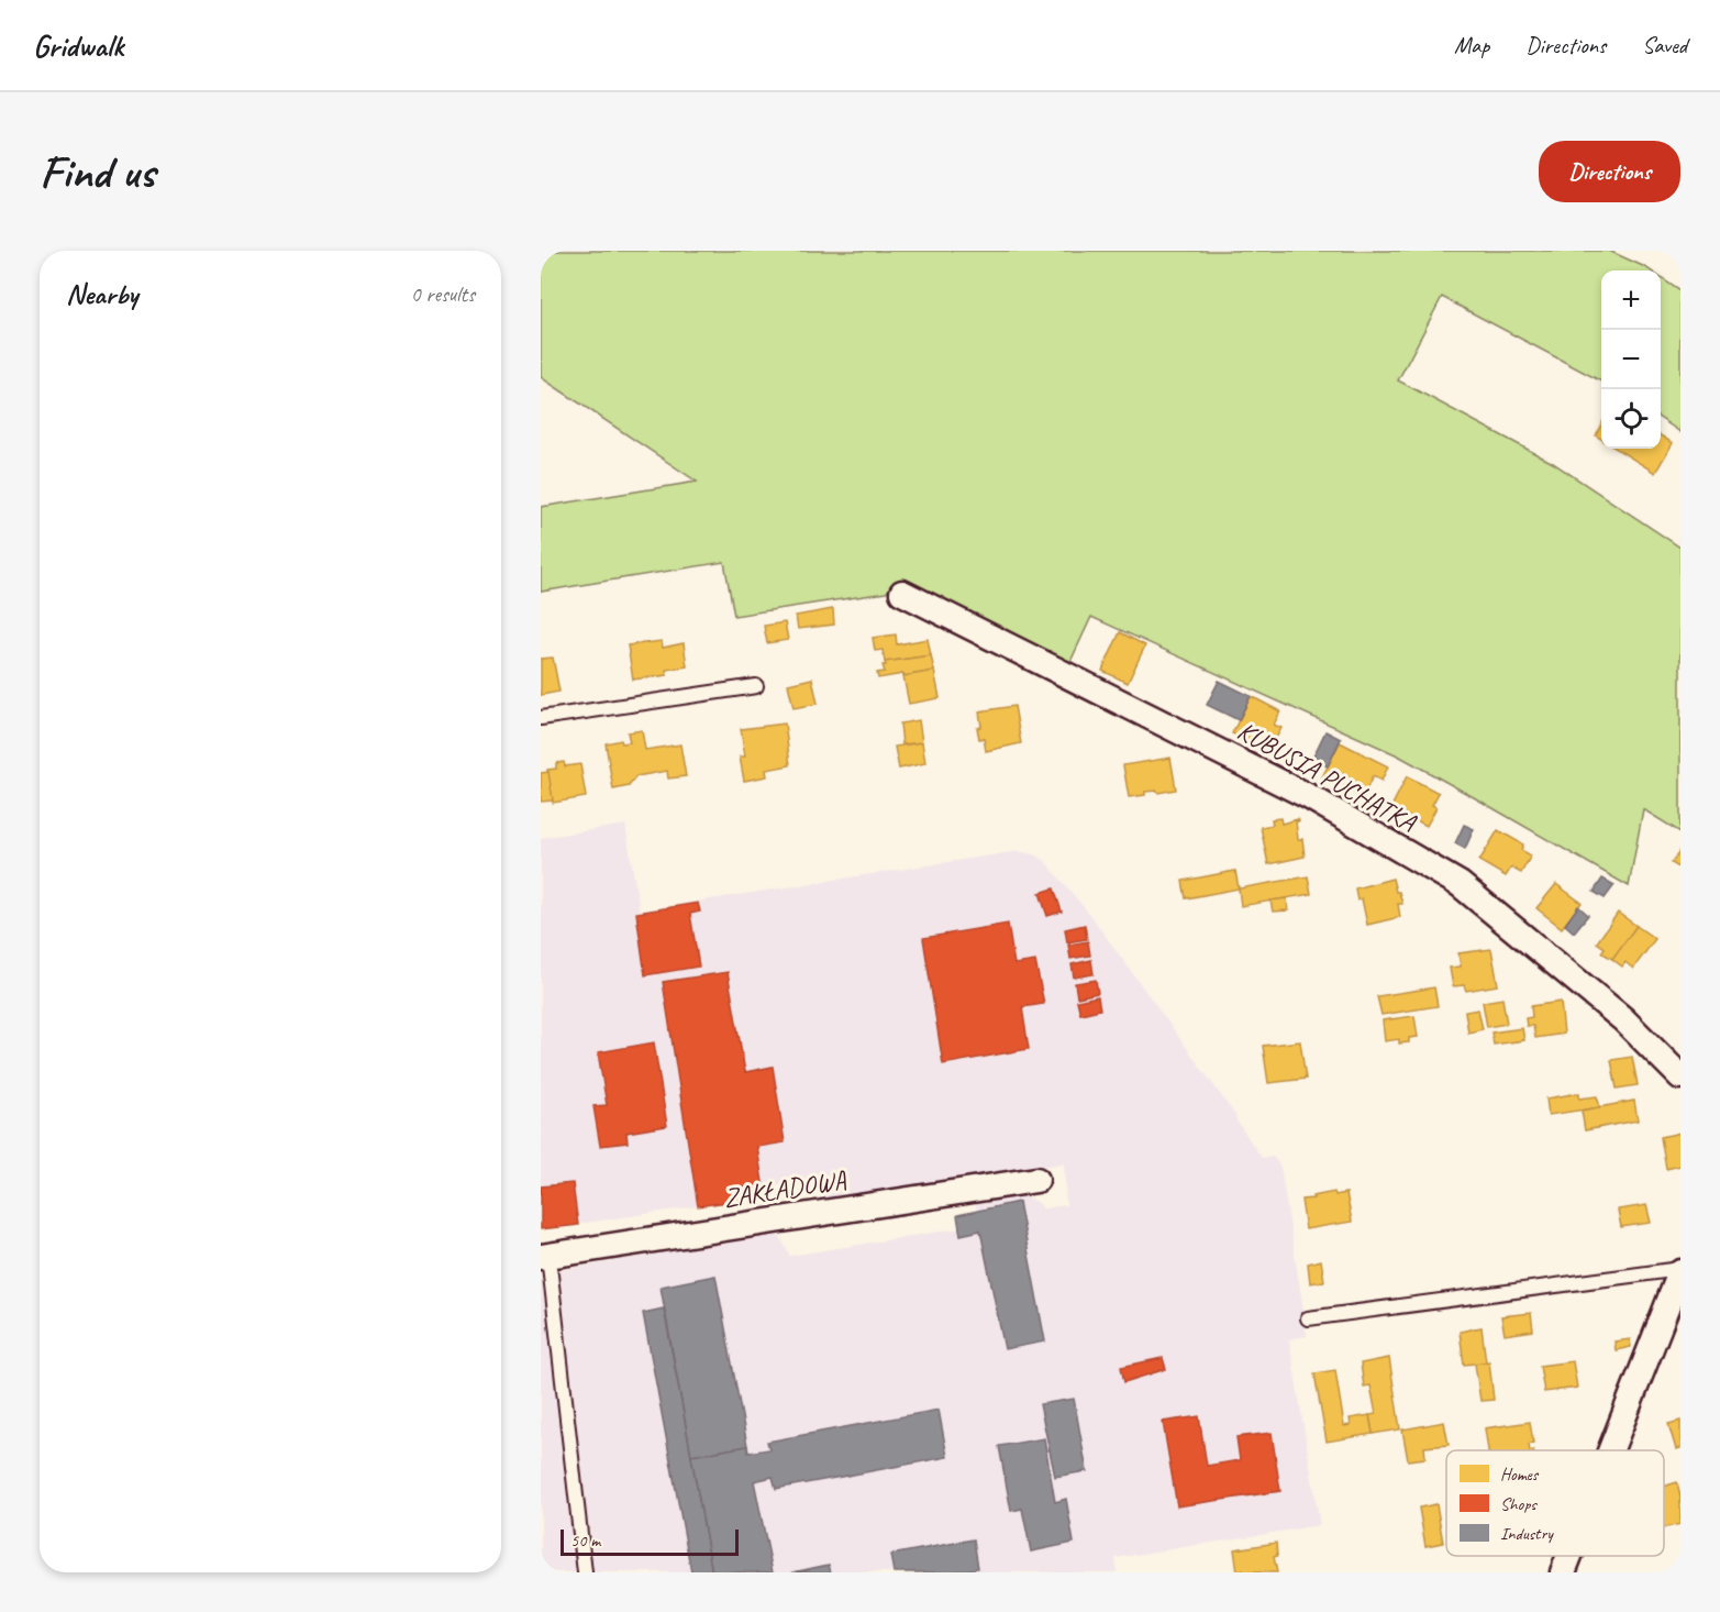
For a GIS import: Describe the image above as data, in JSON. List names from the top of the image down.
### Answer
{
  "streets": {
    "street": ["KUBUSIA PUCHATKA", "ZAKŁADOWA"]
  },
  "legend": ["Homes", "Shops", "Industry"],
  "scale_bar": "50 m",
  "page": {
    "header": "Gridwalk",
    "nav": ["Map", "Directions", "Saved"],
    "buttons": "Directions",
    "title": "Find us",
    "heading": ["Nearby", "0 results"],
    "map_buttons": ["+", "−"],
    "scale": "50 m"
  }
}
